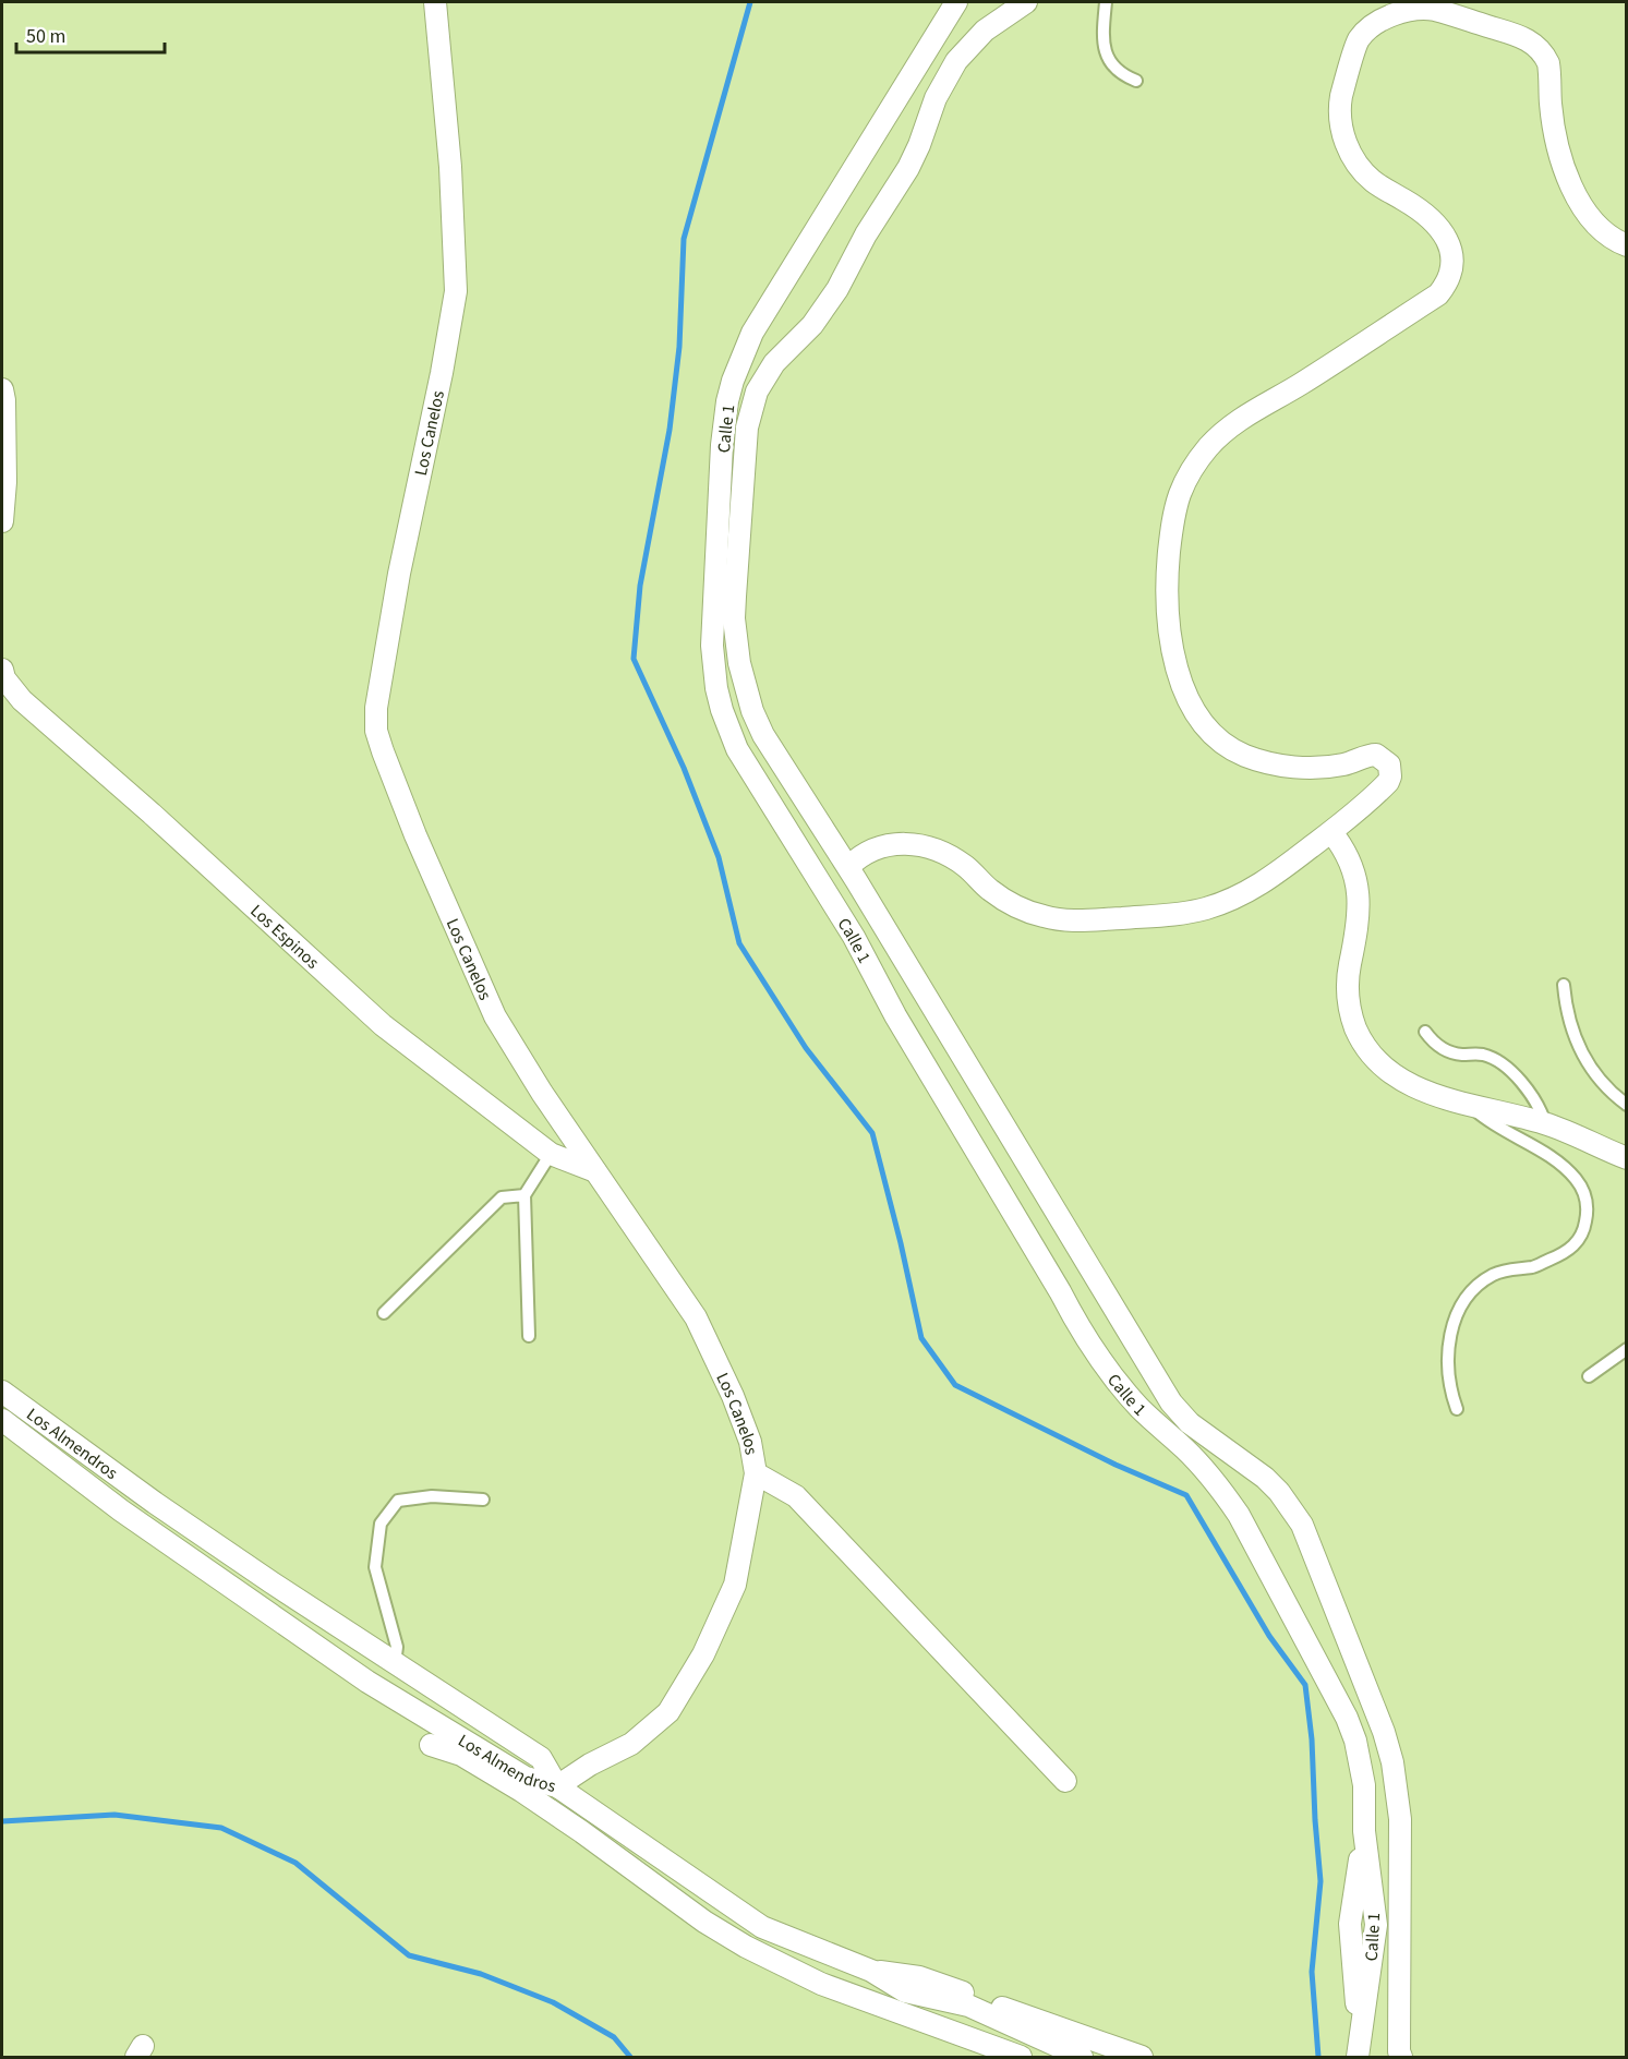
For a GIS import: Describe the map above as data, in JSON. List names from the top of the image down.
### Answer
{
  "streets": {
    "street": [
      "Calle 1",
      "Los Canelos",
      "Los Espinos",
      "Los Almendros"
    ]
  },
  "crossings": [
    ["Los Canelos", "Los Espinos"],
    ["Los Canelos", "Los Almendros"]
  ],
  "scale_bar": "50 m"
}
